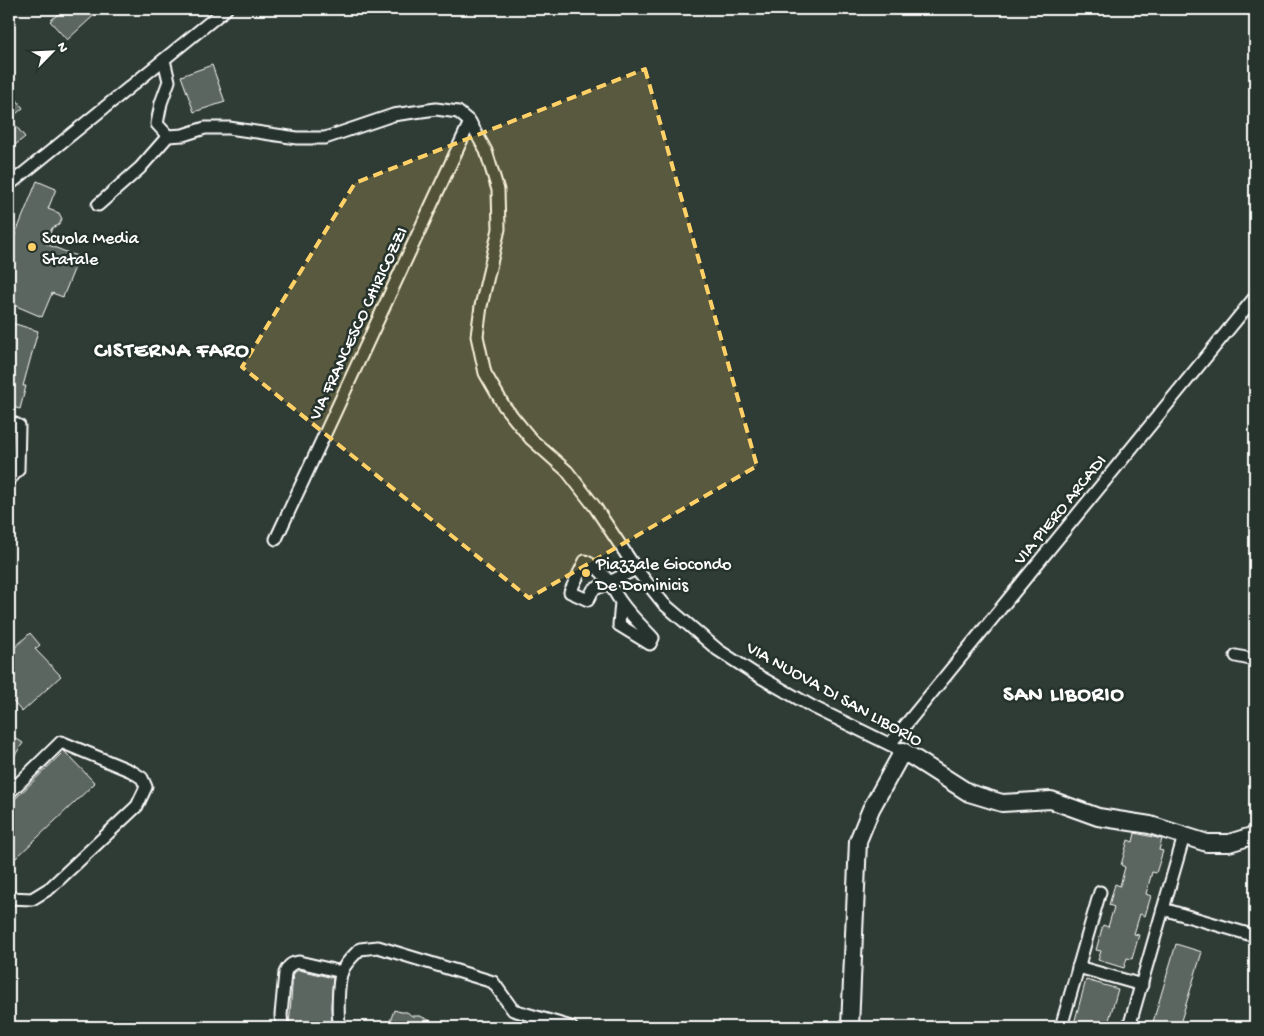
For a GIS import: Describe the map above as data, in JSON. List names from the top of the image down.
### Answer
{
  "streets": {
    "street": ["VIA FRANCESCO CHIRICOZZI", "VIA PIERO ARCADI", "VIA NUOVA DI SAN LIBORIO"]
  },
  "crossings": [
    ["VIA FRANCESCO CHIRICOZZI", "VIA NUOVA DI SAN LIBORIO"],
    ["VIA PIERO ARCADI", "VIA NUOVA DI SAN LIBORIO"]
  ],
  "districts": ["CISTERNA FARO", "SAN LIBORIO"],
  "places": ["Scuola Media Statale", "Piazzale Giocondo De Dominicis"],
  "north": "top right"
}
